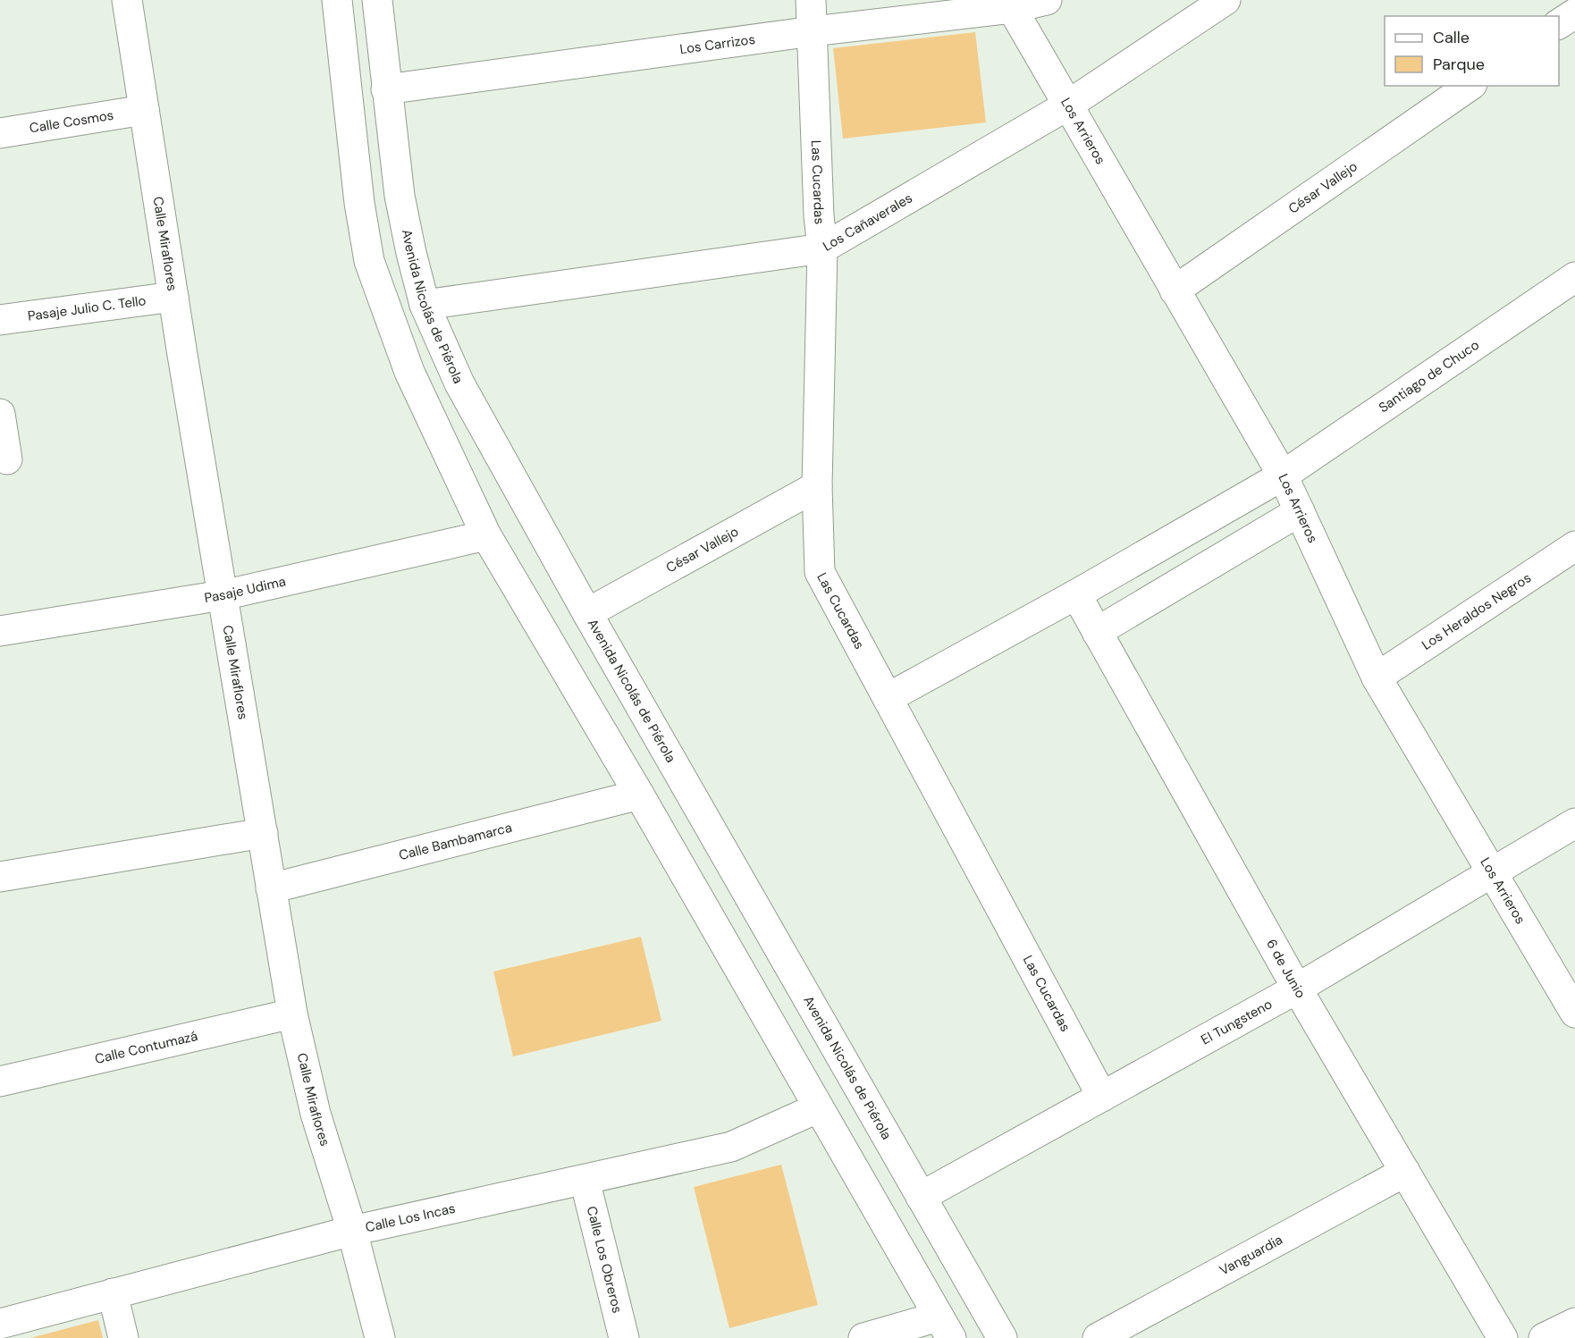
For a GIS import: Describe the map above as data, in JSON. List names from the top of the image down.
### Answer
{
  "streets": {
    "street": [
      "Los Carrizos",
      "Calle Cosmos",
      "Los Arrieros",
      "Las Cucardas",
      "César Vallejo",
      "Los Cañaverales",
      "Calle Miraflores",
      "Avenida Nicolás de Piérola",
      "Pasaje Julio C. Tello",
      "Santiago de Chuco",
      "Pasaje Udima",
      "Los Heraldos Negros",
      "Calle Bambamarca",
      "6 de Junio",
      "El Tungsteno",
      "Calle Contumazá",
      "Calle Los Incas",
      "Vanguardia",
      "Calle Los Obreros"
    ]
  },
  "crossings": [
    ["Los Carrizos", "Los Arrieros"],
    ["Los Carrizos", "Las Cucardas"],
    ["Los Carrizos", "Avenida Nicolás de Piérola"],
    ["Calle Cosmos", "Calle Miraflores"],
    ["Los Arrieros", "César Vallejo"],
    ["Los Arrieros", "Los Cañaverales"],
    ["Los Arrieros", "Santiago de Chuco"],
    ["Los Arrieros", "Los Heraldos Negros"],
    ["Los Arrieros", "El Tungsteno"],
    ["Las Cucardas", "César Vallejo"],
    ["Las Cucardas", "Los Cañaverales"],
    ["Las Cucardas", "Santiago de Chuco"],
    ["Las Cucardas", "El Tungsteno"],
    ["César Vallejo", "Avenida Nicolás de Piérola"],
    ["Los Cañaverales", "Avenida Nicolás de Piérola"],
    ["Calle Miraflores", "Pasaje Julio C. Tello"],
    ["Calle Miraflores", "Pasaje Udima"],
    ["Calle Miraflores", "Calle Bambamarca"],
    ["Calle Miraflores", "Calle Contumazá"],
    ["Calle Miraflores", "Calle Los Incas"],
    ["Avenida Nicolás de Piérola", "El Tungsteno"],
    ["Santiago de Chuco", "6 de Junio"],
    ["6 de Junio", "El Tungsteno"],
    ["6 de Junio", "Vanguardia"],
    ["Calle Los Incas", "Calle Los Obreros"]
  ],
  "legend": ["Calle", "Parque"]
}
